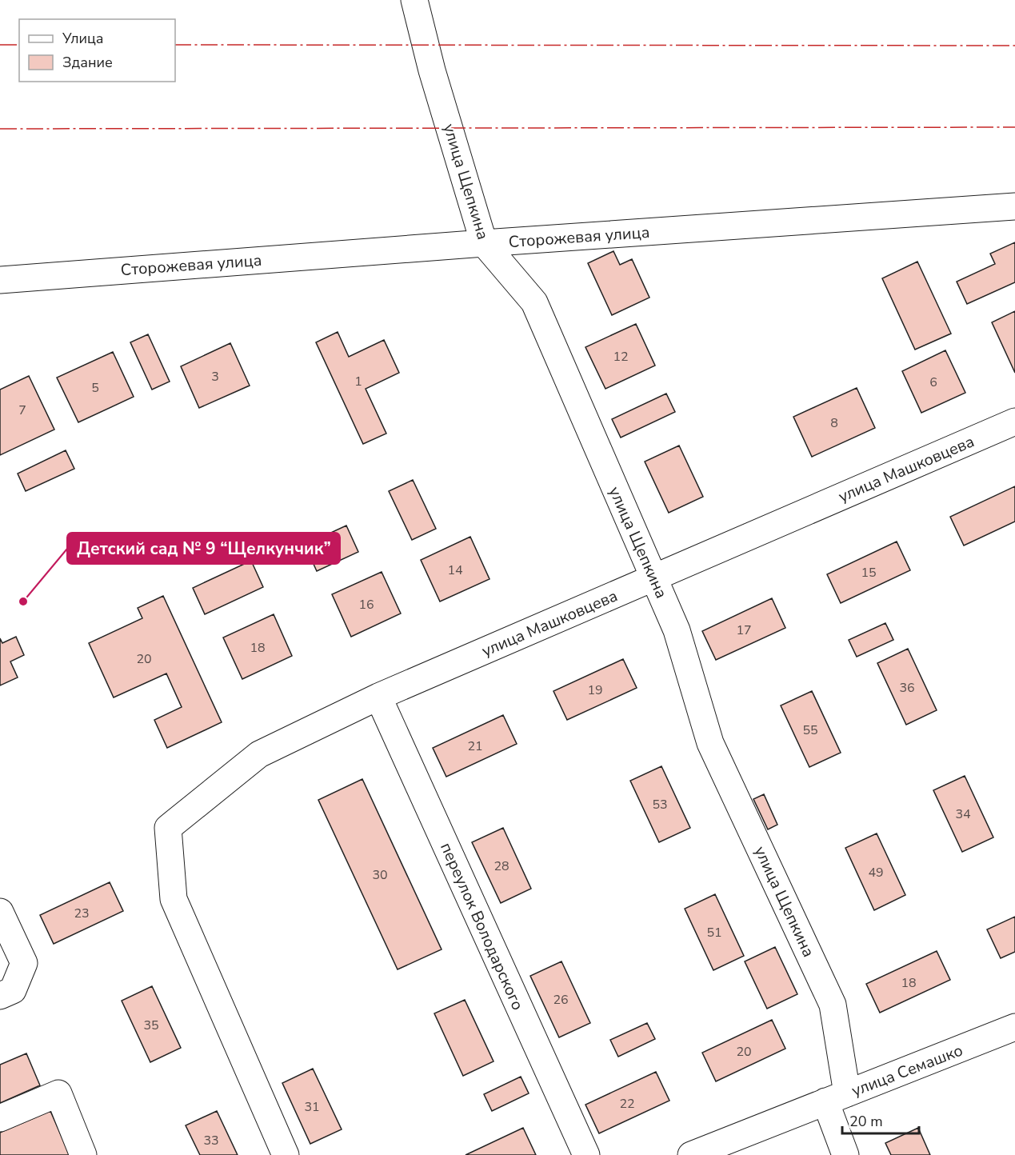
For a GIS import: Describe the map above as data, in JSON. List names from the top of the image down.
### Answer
{
  "streets": {
    "street": [
      "улица Щепкина",
      "Сторожевая улица",
      "улица Машковцева",
      "переулок Володарского",
      "улица Семашко"
    ]
  },
  "crossings": [
    ["улица Щепкина", "Сторожевая улица"],
    ["улица Щепкина", "улица Машковцева"],
    ["улица Щепкина", "улица Семашко"],
    ["улица Машковцева", "переулок Володарского"]
  ],
  "places": ["Детский сад № 9 “Щелкунчик”"],
  "house_numbers": [
    "12",
    "3",
    "1",
    "6",
    "5",
    "7",
    "8",
    "14",
    "15",
    "16",
    "17",
    "18",
    "20",
    "36",
    "19",
    "55",
    "21",
    "53",
    "34",
    "28",
    "49",
    "30",
    "23",
    "51",
    "18",
    "26",
    "35",
    "20",
    "22",
    "31",
    "33"
  ],
  "legend": ["Улица", "Здание"],
  "scale_bar": "20 m"
}
